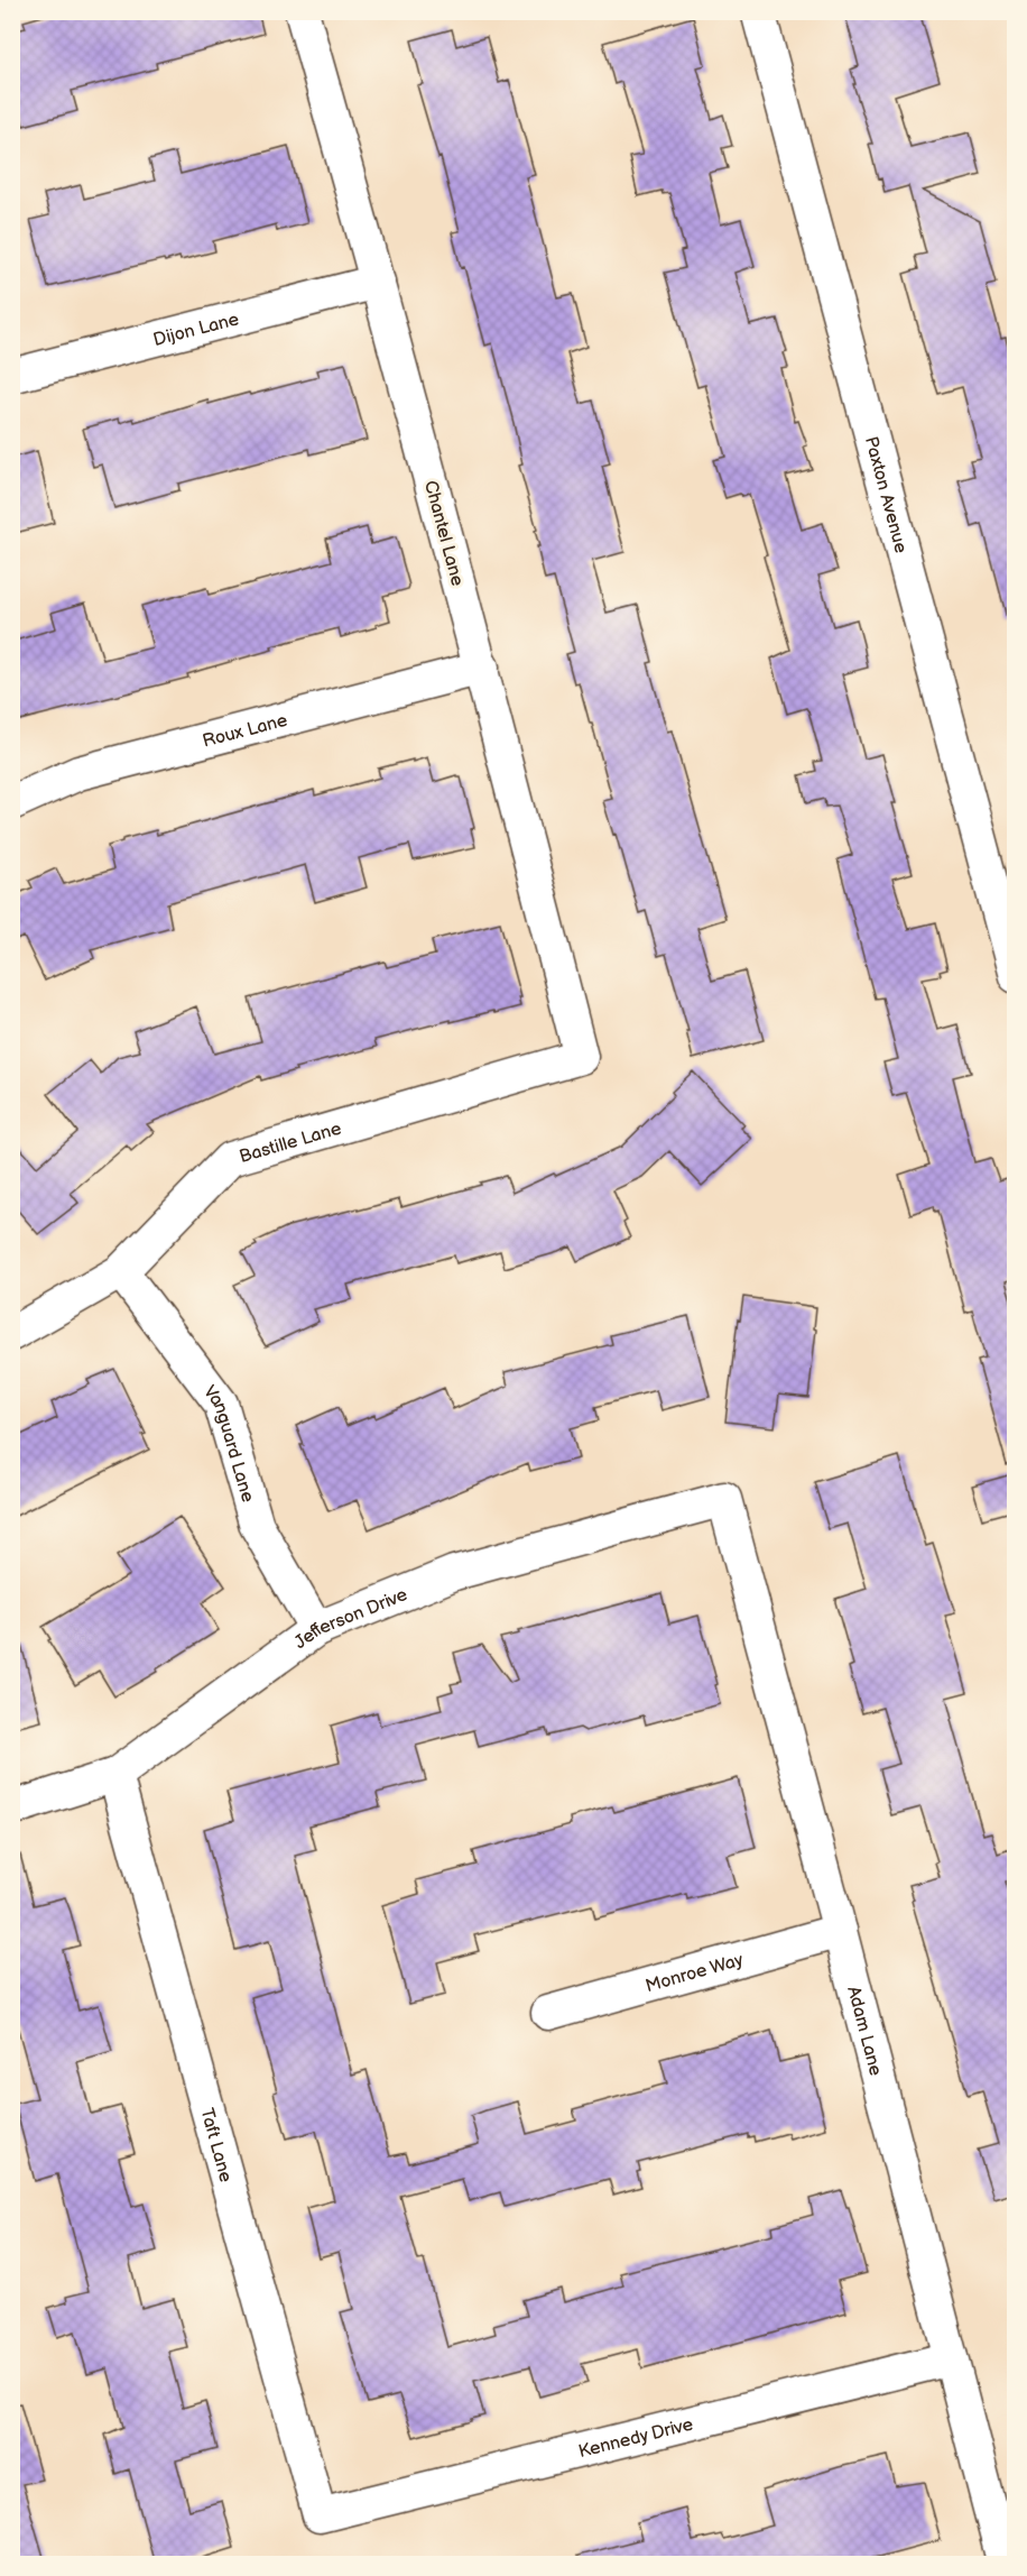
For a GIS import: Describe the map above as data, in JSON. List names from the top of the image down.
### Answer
{
  "streets": {
    "street": [
      "Dijon Lane",
      "Paxton Avenue",
      "Chantel Lane",
      "Roux Lane",
      "Bastille Lane",
      "Vanguard Lane",
      "Jefferson Drive",
      "Monroe Way",
      "Adam Lane",
      "Taft Lane",
      "Kennedy Drive"
    ]
  },
  "crossings": [
    ["Dijon Lane", "Chantel Lane"],
    ["Chantel Lane", "Roux Lane"],
    ["Chantel Lane", "Bastille Lane"],
    ["Bastille Lane", "Vanguard Lane"],
    ["Vanguard Lane", "Jefferson Drive"],
    ["Jefferson Drive", "Adam Lane"],
    ["Jefferson Drive", "Taft Lane"],
    ["Monroe Way", "Adam Lane"],
    ["Adam Lane", "Kennedy Drive"],
    ["Taft Lane", "Kennedy Drive"]
  ]
}
